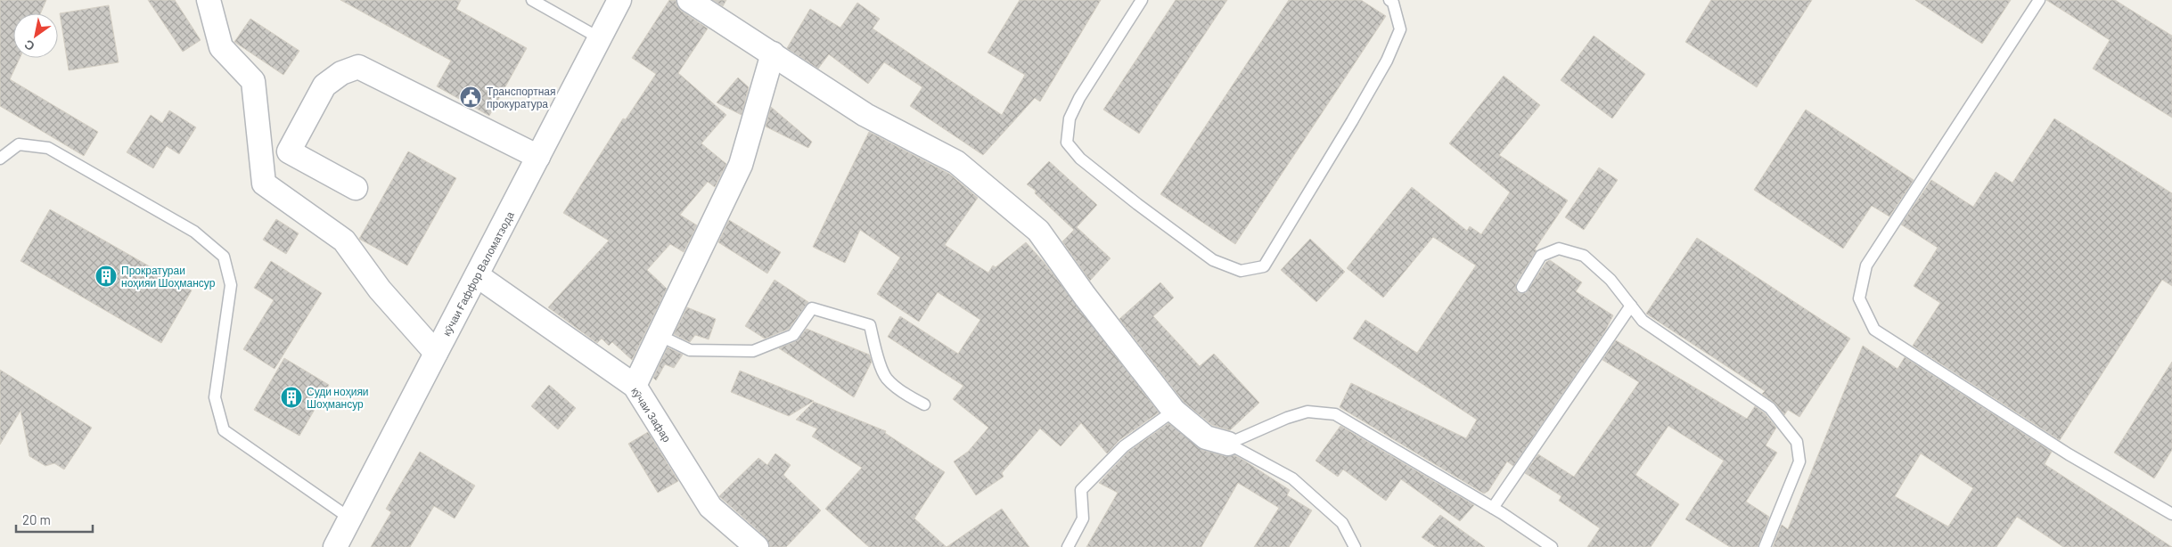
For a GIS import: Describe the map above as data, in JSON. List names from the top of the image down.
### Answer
{
  "streets": {
    "street": ["кӯчаи Ғаффор Валоматзода", "кӯчаи Зафар"]
  },
  "crossings": [
    ["кӯчаи Ғаффор Валоматзода", "кӯчаи Зафар"]
  ],
  "places": {
    "public building": ["Транспортная прокуратура"],
    "building": ["Прократураи ноҳияи Шоҳмансур", "Суди ноҳияи Шоҳмансур"]
  },
  "scale_bar": "20 m",
  "north": "bottom left"
}
